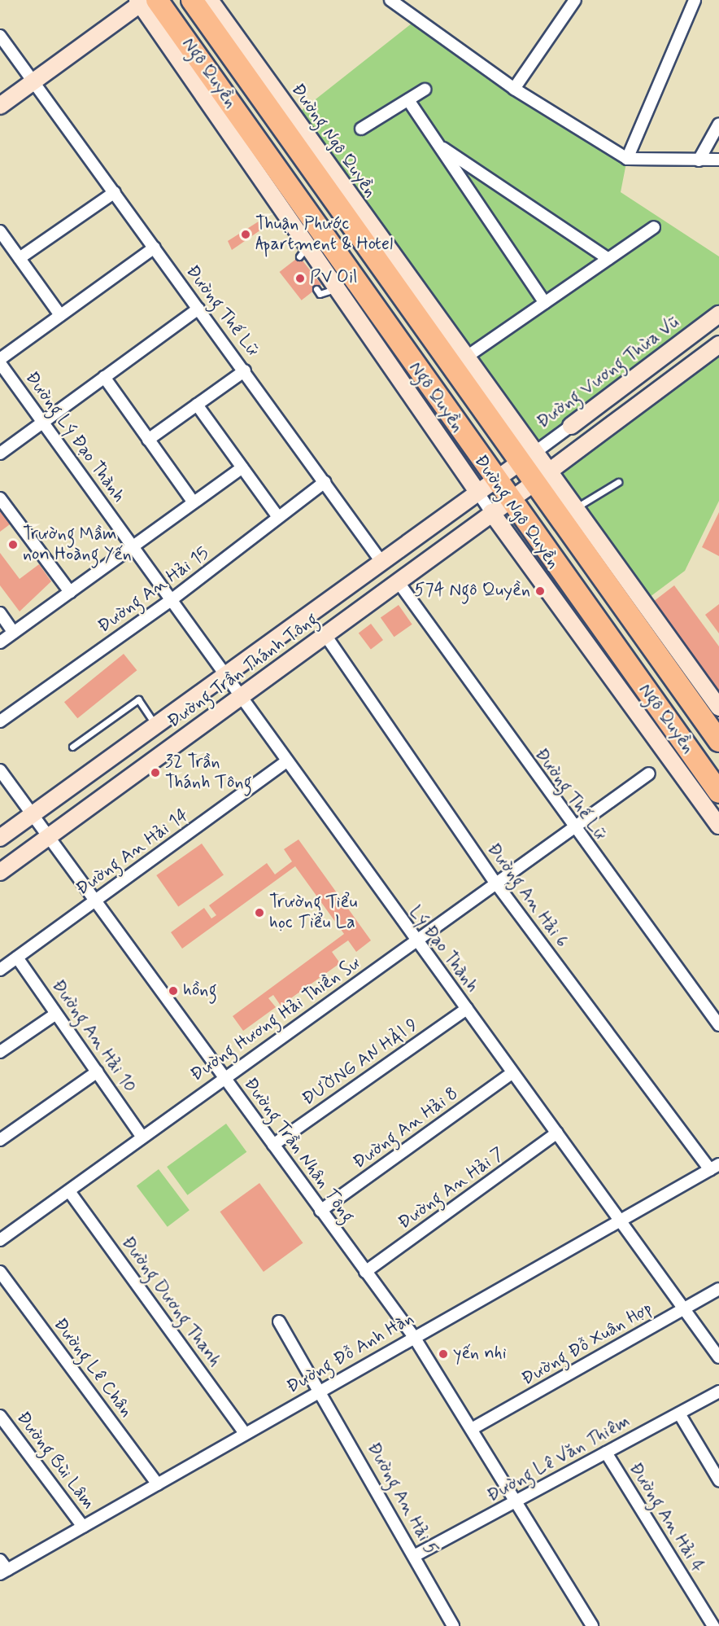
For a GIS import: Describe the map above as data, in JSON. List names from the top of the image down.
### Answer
{
  "streets": {
    "highway": ["Ngô Quyền"],
    "street": [
      "Đường Ngô Quyền",
      "Đường Thế Lữ",
      "Đường Vương Thừa Vũ",
      "Đường Lý Đạo Thành",
      "Đường An Hải 15",
      "Đường Trần Thánh Tông",
      "Đường An Hải 14",
      "Đường An Hải 6",
      "Lý Đạo Thành",
      "Đường Hương Hải Thiền Sư",
      "Đường An Hải 10",
      "ĐƯỜNG AN HẢl 9",
      "Đường An Hải 8",
      "Đường Trần Nhân Tông",
      "Đường An Hải 7",
      "Đường Dương Thanh",
      "Đường Đỗ Xuân Hợp",
      "Đường Đỗ Anh Hàn",
      "Đường Lê Chân",
      "Đường Lê Văn Thiêm",
      "Đường Bùi Lâm",
      "Đường An Hải 5",
      "Đường An Hải 4"
    ]
  },
  "crossings": [
    ["Ngô Quyền", "Đường Ngô Quyền"],
    ["Ngô Quyền", "Đường Vương Thừa Vũ"],
    ["Ngô Quyền", "Đường Trần Thánh Tông"],
    ["Đường Ngô Quyền", "Đường Vương Thừa Vũ"],
    ["Đường Ngô Quyền", "Đường Trần Thánh Tông"],
    ["Đường Thế Lữ", "Đường An Hải 15"],
    ["Đường Thế Lữ", "Đường Trần Thánh Tông"],
    ["Đường Thế Lữ", "Đường Hương Hải Thiền Sư"],
    ["Đường Vương Thừa Vũ", "Đường Trần Thánh Tông"],
    ["Đường Lý Đạo Thành", "Đường An Hải 15"],
    ["Đường Lý Đạo Thành", "Đường Trần Thánh Tông"],
    ["Đường Lý Đạo Thành", "Lý Đạo Thành"],
    ["Đường Trần Thánh Tông", "Đường An Hải 6"],
    ["Đường Trần Thánh Tông", "Lý Đạo Thành"],
    ["Đường Trần Thánh Tông", "Đường Trần Nhân Tông"],
    ["Đường An Hải 14", "Lý Đạo Thành"],
    ["Đường An Hải 14", "Đường An Hải 10"],
    ["Đường An Hải 14", "Đường Trần Nhân Tông"],
    ["Đường An Hải 6", "Đường Hương Hải Thiền Sư"],
    ["Đường An Hải 6", "Đường Đỗ Anh Hàn"],
    ["Lý Đạo Thành", "Đường Hương Hải Thiền Sư"],
    ["Lý Đạo Thành", "ĐƯỜNG AN HẢl 9"],
    ["Lý Đạo Thành", "Đường An Hải 8"],
    ["Lý Đạo Thành", "Đường An Hải 7"],
    ["Lý Đạo Thành", "Đường Đỗ Xuân Hợp"],
    ["Lý Đạo Thành", "Đường Đỗ Anh Hàn"],
    ["Đường Hương Hải Thiền Sư", "Đường An Hải 10"],
    ["Đường Hương Hải Thiền Sư", "Đường Trần Nhân Tông"],
    ["Đường Hương Hải Thiền Sư", "Đường Dương Thanh"],
    ["ĐƯỜNG AN HẢl 9", "Đường Trần Nhân Tông"],
    ["Đường An Hải 8", "Đường Trần Nhân Tông"],
    ["Đường Trần Nhân Tông", "Đường An Hải 7"],
    ["Đường Trần Nhân Tông", "Đường Đỗ Xuân Hợp"],
    ["Đường Trần Nhân Tông", "Đường Đỗ Anh Hàn"],
    ["Đường Trần Nhân Tông", "Đường Lê Văn Thiêm"],
    ["Đường Dương Thanh", "Đường Đỗ Anh Hàn"],
    ["Đường Đỗ Anh Hàn", "Đường Lê Chân"],
    ["Đường Đỗ Anh Hàn", "Đường Bùi Lâm"],
    ["Đường Đỗ Anh Hàn", "Đường An Hải 5"],
    ["Đường Lê Văn Thiêm", "Đường An Hải 5"],
    ["Đường Lê Văn Thiêm", "Đường An Hải 4"]
  ],
  "places": [
    "Thuận Phước Apartment & Hotel",
    "PV Oil",
    "Trường Mầm non Hoàng Yến",
    "574 Ngô Quyền",
    "32 Trần Thánh Tông",
    "Trường Tiểu học Tiểu La",
    "hồng",
    "yến nhi"
  ]
}
